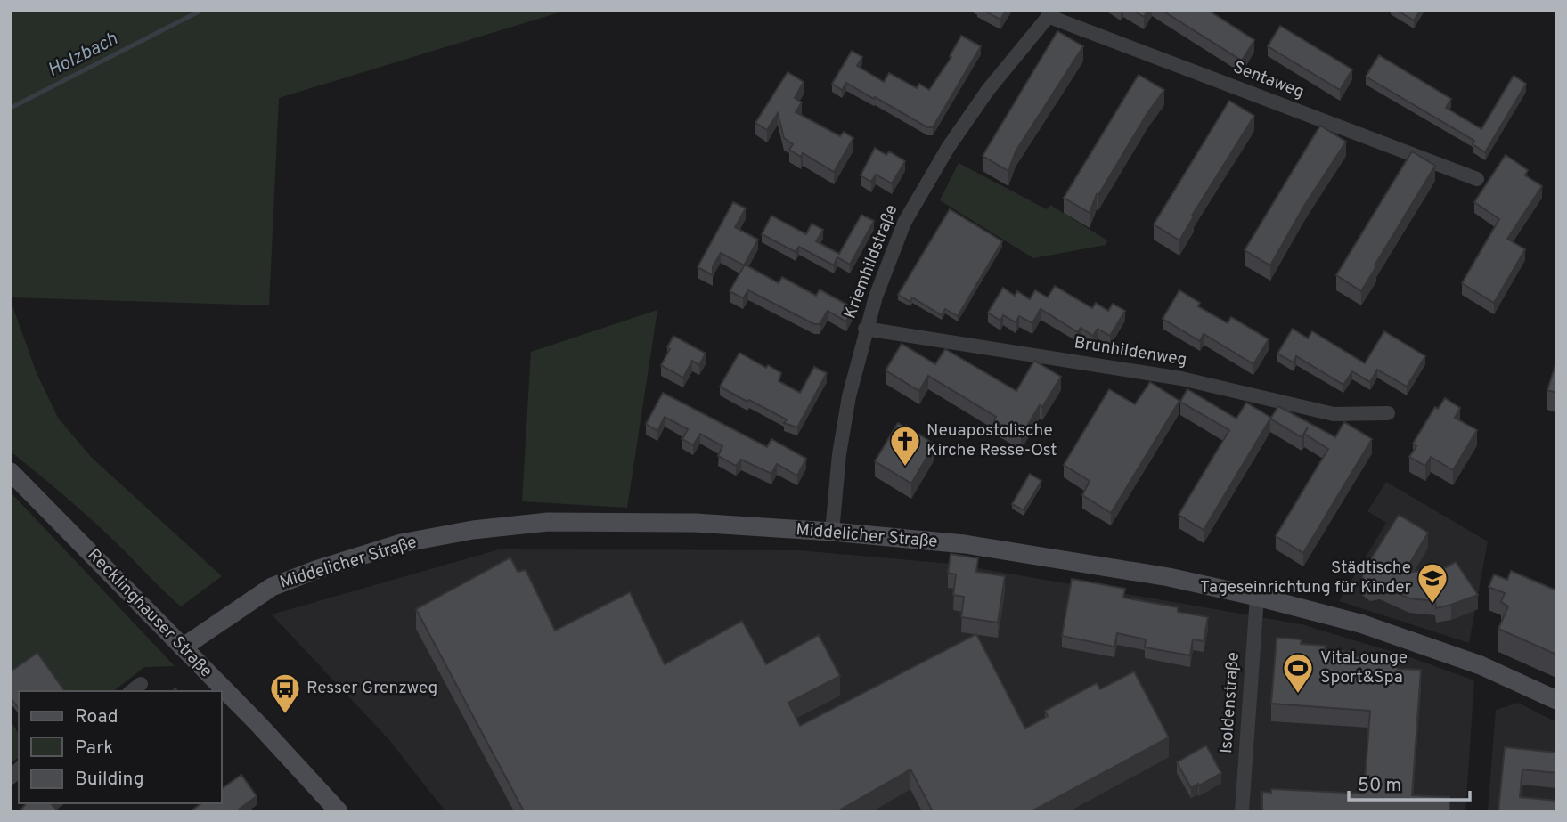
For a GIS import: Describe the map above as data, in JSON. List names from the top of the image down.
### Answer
{
  "streets": {
    "street": [
      "Sentaweg",
      "Kriemhildstraße",
      "Brunhildenweg",
      "Middelicher Straße",
      "Recklinghauser Straße",
      "Isoldenstraße"
    ]
  },
  "crossings": [
    ["Sentaweg", "Kriemhildstraße"],
    ["Kriemhildstraße", "Brunhildenweg"],
    ["Kriemhildstraße", "Middelicher Straße"],
    ["Middelicher Straße", "Recklinghauser Straße"],
    ["Middelicher Straße", "Isoldenstraße"]
  ],
  "water": ["Holzbach"],
  "places": {
    "church": ["Neuapostolische Kirche Resse-Ost"],
    "school or university": ["Städtische Tageseinrichtung für Kinder"],
    "sports": ["VitaLounge Sport&Spa"],
    "bus stop": ["Resser Grenzweg"]
  },
  "legend": ["Road", "Park", "Building"],
  "scale_bar": "50 m"
}
